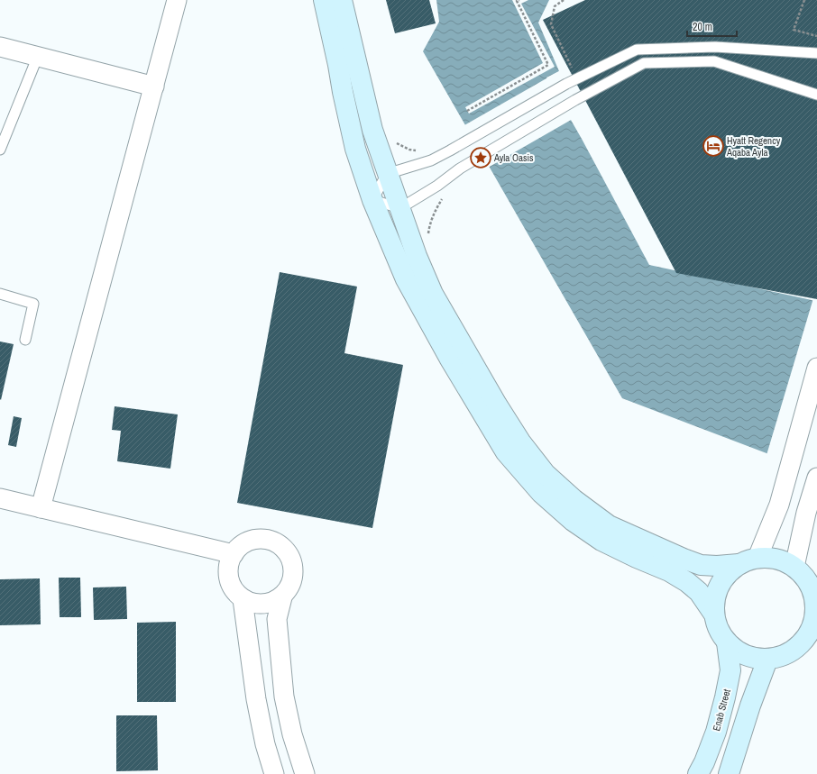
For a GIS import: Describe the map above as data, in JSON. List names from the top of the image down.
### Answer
{
  "streets": {
    "street": ["Enab Street"]
  },
  "places": {
    "hotel": ["Hyatt Regency Aqaba Ayla"],
    "place": ["Ayla Oasis"]
  },
  "scale_bar": "20 m"
}
